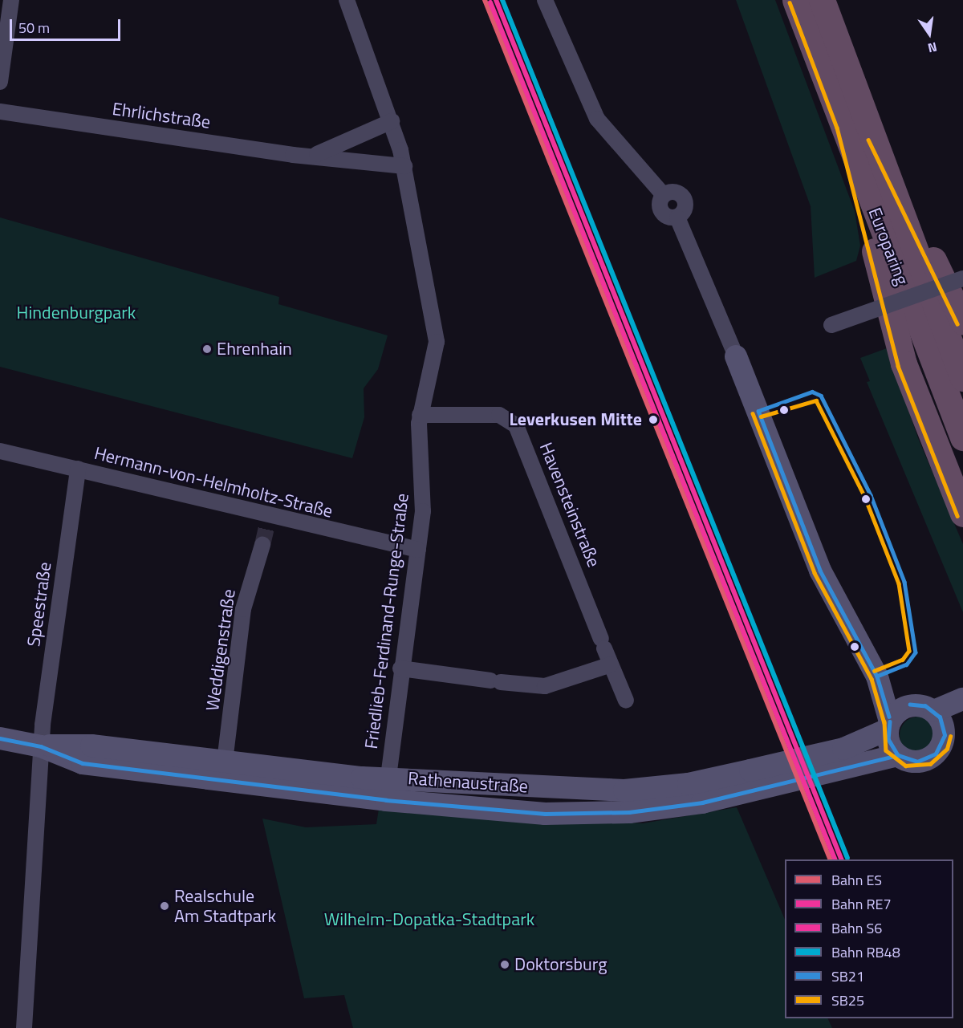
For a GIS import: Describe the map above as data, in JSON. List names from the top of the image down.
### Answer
{
  "streets": {
    "highway": ["Europaring"],
    "main road": ["Rathenaustraße"],
    "street": [
      "Ehrlichstraße",
      "Hermann-von-Helmholtz-Straße",
      "Havensteinstraße",
      "Speestraße",
      "Friedlieb-Ferdinand-Runge-Straße",
      "Weddigenstraße"
    ]
  },
  "crossings": [
    ["Ehrlichstraße", "Friedlieb-Ferdinand-Runge-Straße"],
    ["Hermann-von-Helmholtz-Straße", "Speestraße"],
    ["Hermann-von-Helmholtz-Straße", "Friedlieb-Ferdinand-Runge-Straße"],
    ["Havensteinstraße", "Friedlieb-Ferdinand-Runge-Straße"],
    ["Speestraße", "Rathenaustraße"],
    ["Friedlieb-Ferdinand-Runge-Straße", "Rathenaustraße"],
    ["Weddigenstraße", "Rathenaustraße"]
  ],
  "parks": ["Hindenburgpark", "Wilhelm-Dopatka-Stadtpark"],
  "places": [
    "Ehrenhain",
    "Leverkusen Mitte",
    "Realschule Am Stadtpark",
    "Doktorsburg"
  ],
  "lines": [
    "rail line ES",
    "rail line RE7",
    "rail line RB48",
    "rail line S6",
    "transit line SB25",
    "transit line SB21"
  ],
  "legend": [
    "Bahn ES",
    "Bahn RE7",
    "Bahn S6",
    "Bahn RB48",
    "SB21",
    "SB25"
  ],
  "scale_bar": "50 m",
  "north": "bottom"
}
